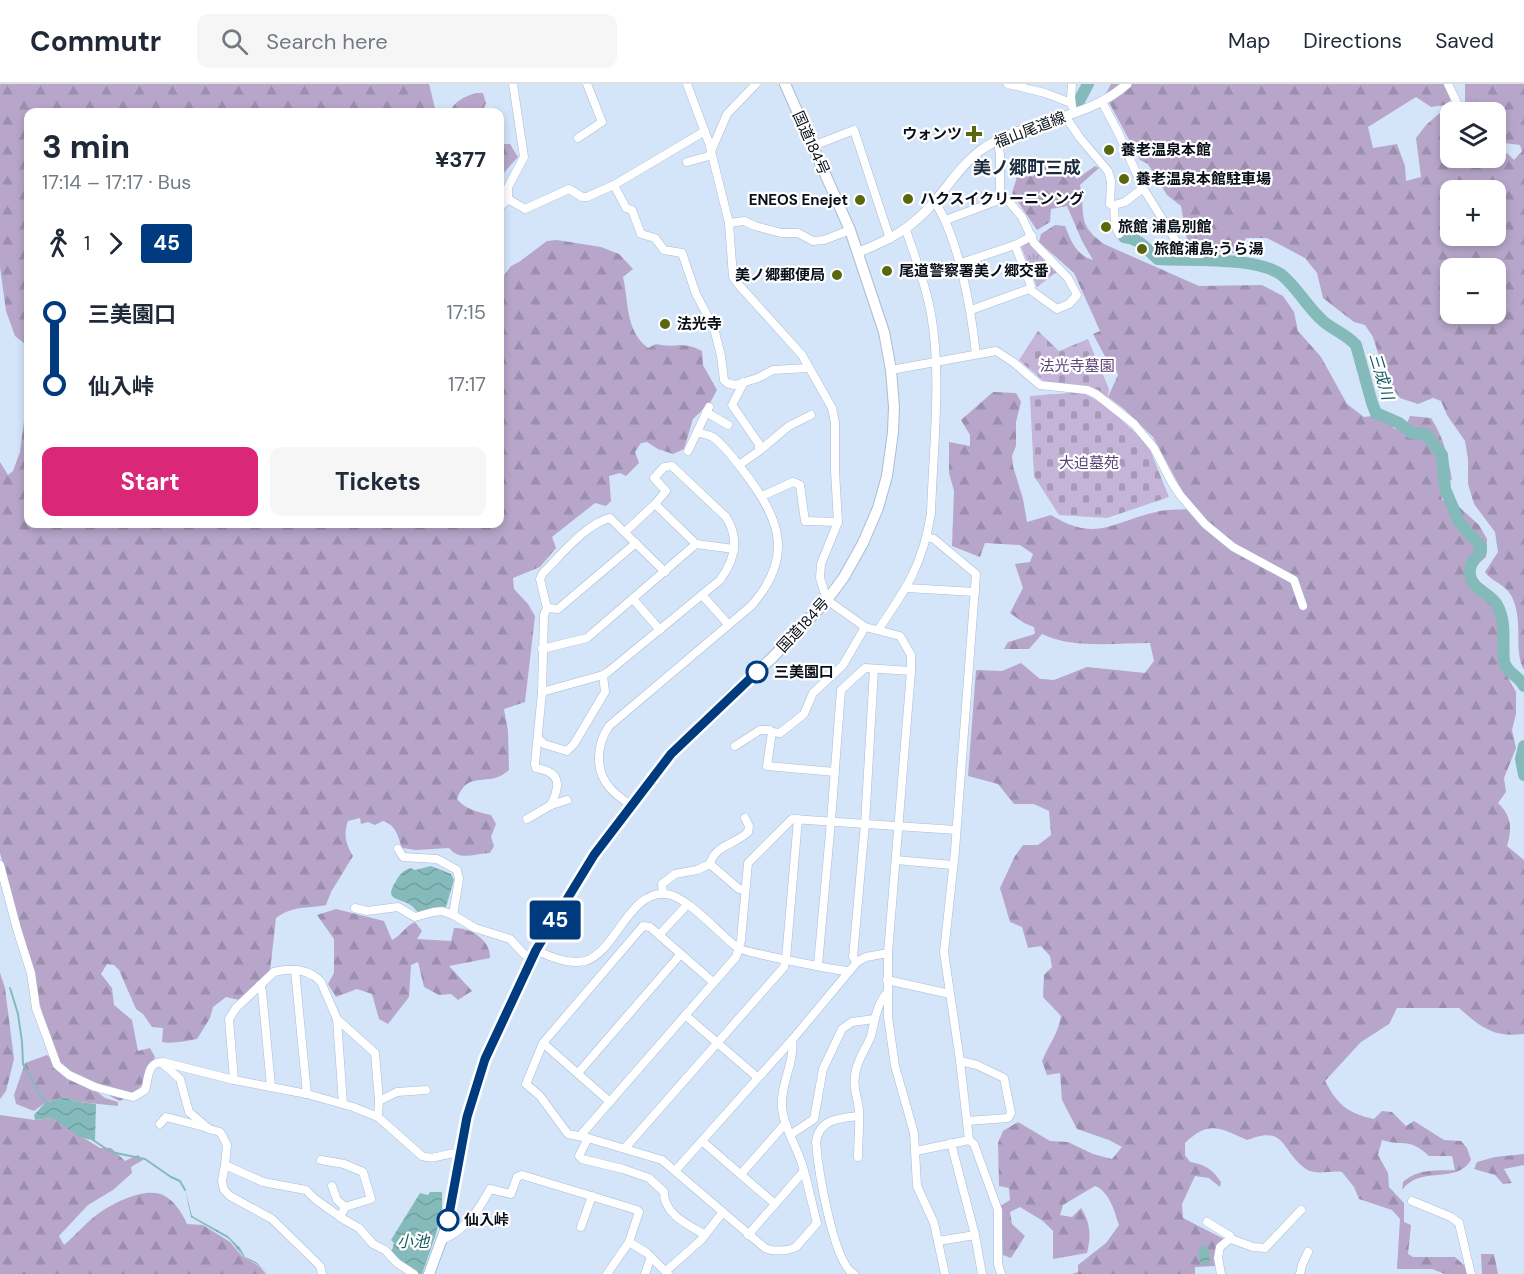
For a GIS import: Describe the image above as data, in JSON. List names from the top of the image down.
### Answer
{
  "streets": {
    "highway": ["国道184号"],
    "main road": ["福山尾道線"]
  },
  "crossings": [
    ["福山尾道線", "国道184号"]
  ],
  "districts": ["美ノ郷町三成"],
  "water": ["三成川", "小池"],
  "parks": ["法光寺墓園", "大迫墓苑"],
  "places": {
    "health": ["ウォンツ"],
    "other": [
      "養老温泉本館",
      "養老温泉本館駐車場",
      "ハクスイクリーニンング",
      "ENEOS Enejet",
      "旅館 浦島別館",
      "旅館浦島;うら湯",
      "尾道警察署美ノ郷交番",
      "美ノ郷郵便局",
      "法光寺",
      "三美園口",
      "仙入峠"
    ]
  },
  "lines": ["bus line 45"],
  "page": {
    "header": "Commutr",
    "search": "Search here",
    "nav": ["Map", "Directions", "Saved"],
    "on_map": "45",
    "map_buttons": ["+", "−"],
    "heading": ["3 min", "17:14 – 17:17 · Bus", "¥377"],
    "legs": ["1", "45"],
    "list": [
      {
        "name": "三美園口",
        "value": "17:15"
      },
      {
        "name": "仙入峠",
        "value": "17:17"
      }
    ],
    "buttons": ["Start", "Tickets"]
  }
}
